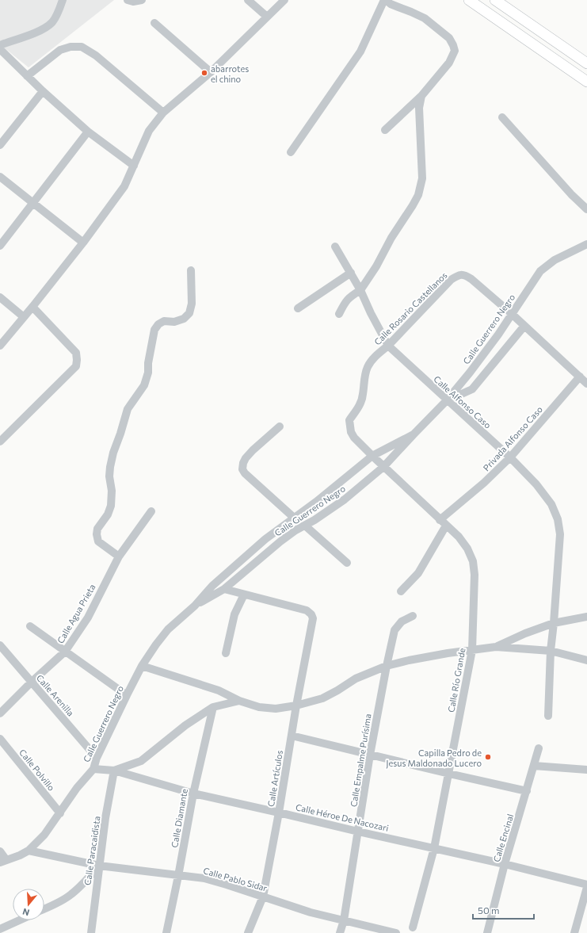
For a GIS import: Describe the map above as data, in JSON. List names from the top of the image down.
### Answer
{
  "streets": {
    "street": [
      "Calle Rosario Castellanos",
      "Calle Guerrero Negro",
      "Calle Alfonso Caso",
      "Privada Alfonso Caso",
      "Calle Agua Prieta",
      "Calle Río Grande",
      "Calle Arenilla",
      "Calle Empalme Purísima",
      "Calle Polvillo",
      "Calle Artículos",
      "Calle Héroe De Nacozari",
      "Calle Diamante",
      "Calle Encinal",
      "Calle Paracaidista",
      "Calle Pablo Sidar"
    ]
  },
  "crossings": [
    ["Calle Rosario Castellanos", "Calle Guerrero Negro"],
    ["Calle Rosario Castellanos", "Calle Alfonso Caso"],
    ["Calle Rosario Castellanos", "Privada Alfonso Caso"],
    ["Calle Rosario Castellanos", "Calle Río Grande"],
    ["Calle Guerrero Negro", "Calle Alfonso Caso"],
    ["Calle Guerrero Negro", "Calle Río Grande"],
    ["Calle Guerrero Negro", "Calle Arenilla"],
    ["Calle Guerrero Negro", "Calle Polvillo"],
    ["Calle Guerrero Negro", "Calle Héroe De Nacozari"],
    ["Calle Guerrero Negro", "Calle Pablo Sidar"],
    ["Calle Alfonso Caso", "Privada Alfonso Caso"],
    ["Privada Alfonso Caso", "Calle Río Grande"],
    ["Calle Agua Prieta", "Calle Arenilla"],
    ["Calle Río Grande", "Calle Héroe De Nacozari"],
    ["Calle Empalme Purísima", "Calle Héroe De Nacozari"],
    ["Calle Empalme Purísima", "Calle Pablo Sidar"],
    ["Calle Artículos", "Calle Héroe De Nacozari"],
    ["Calle Artículos", "Calle Pablo Sidar"],
    ["Calle Héroe De Nacozari", "Calle Diamante"],
    ["Calle Héroe De Nacozari", "Calle Encinal"],
    ["Calle Héroe De Nacozari", "Calle Paracaidista"],
    ["Calle Diamante", "Calle Pablo Sidar"],
    ["Calle Paracaidista", "Calle Pablo Sidar"]
  ],
  "places": ["abarrotes el chino", "Capilla Pedro de Jesus Maldonado Lucero"],
  "scale_bar": "50 m",
  "north": "bottom"
}
